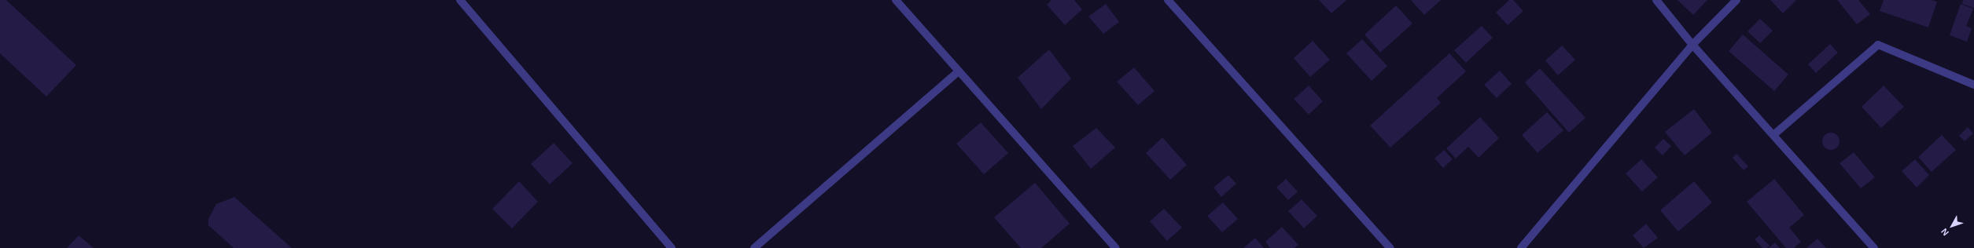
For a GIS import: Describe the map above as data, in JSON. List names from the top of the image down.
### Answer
{
  "north": "bottom left"
}
